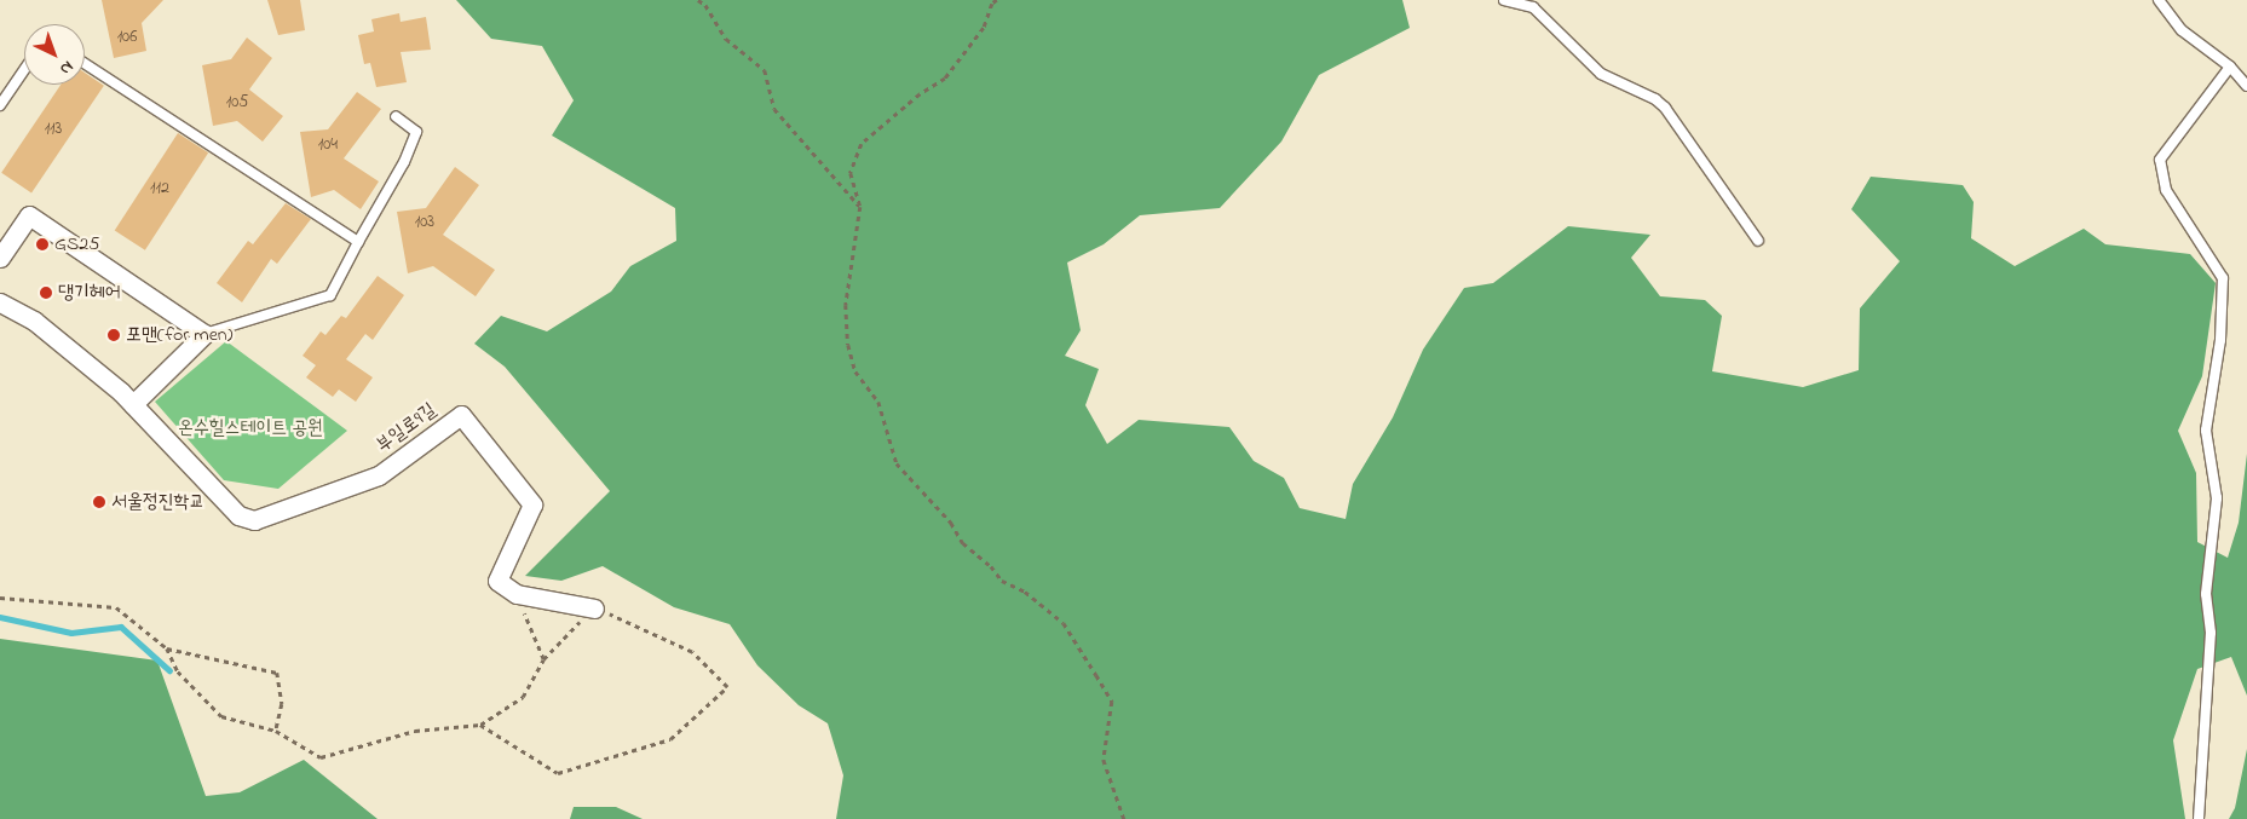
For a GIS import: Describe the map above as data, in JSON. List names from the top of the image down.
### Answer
{
  "streets": {
    "street": ["부일로9길"]
  },
  "parks": ["온수힐스테이트 공원"],
  "places": [
    "GS25",
    "댕기헤어",
    "포맨(for men)",
    "서울정진학교"
  ],
  "house_numbers": [
    "106",
    "105",
    "113",
    "104",
    "112",
    "103"
  ],
  "north": "bottom right"
}
